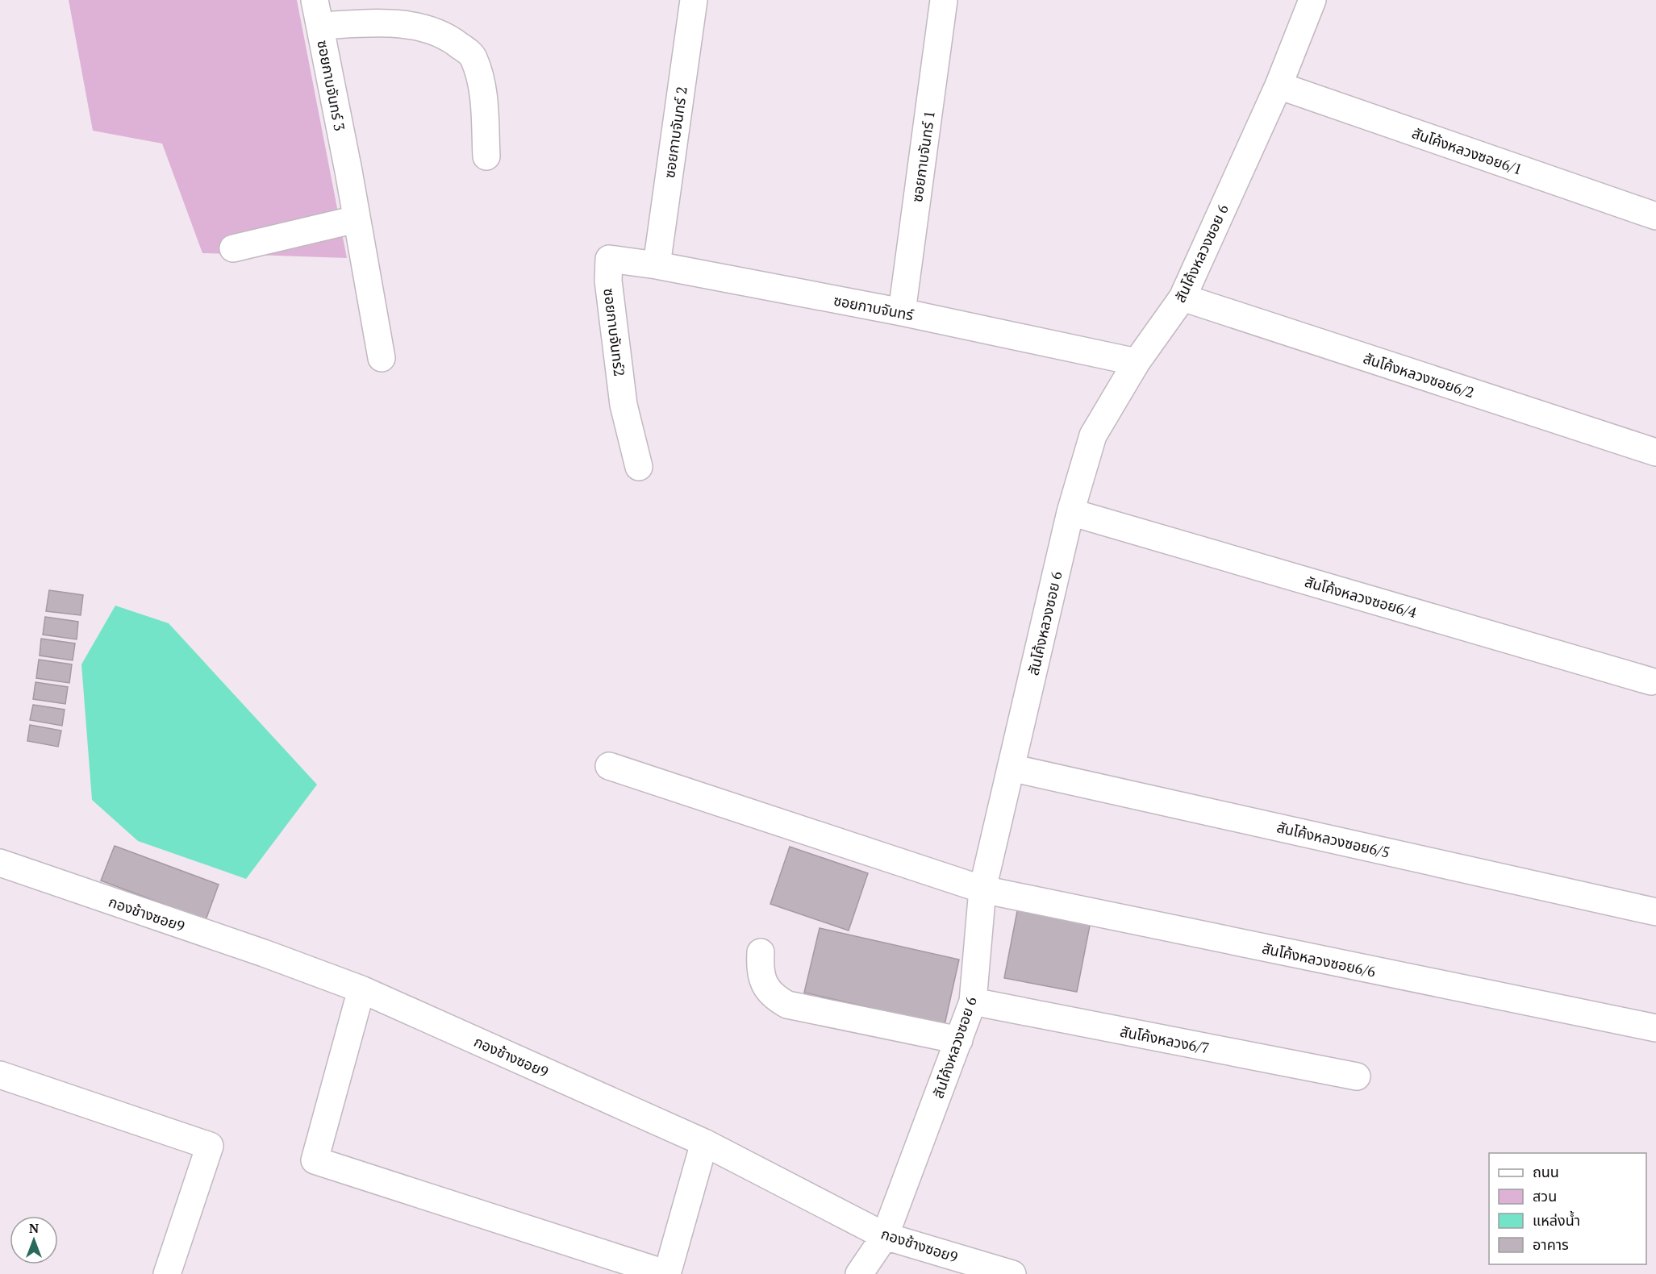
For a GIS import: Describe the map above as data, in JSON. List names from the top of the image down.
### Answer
{
  "streets": {
    "street": [
      "ซอยกาบจันทร์ 3",
      "ซอยกาบจันทร์ 2",
      "สันโค้งหลวงซอย6/1",
      "ซอยกาบจันทร์ 1",
      "สันโค้งหลวงซอย 6",
      "ซอยกาบจันทร์",
      "ซอยกาบจันทร์2",
      "สันโค้งหลวงซอย6/2",
      "สันโค้งหลวงซอย6/4",
      "สันโค้งหลวงซอย6/5",
      "กองช้างซอย9",
      "สันโค้งหลวงซอย6/6",
      "สันโค้งหลวง6/7"
    ]
  },
  "crossings": [
    ["ซอยกาบจันทร์ 2", "ซอยกาบจันทร์"],
    ["สันโค้งหลวงซอย6/1", "สันโค้งหลวงซอย 6"],
    ["ซอยกาบจันทร์ 1", "ซอยกาบจันทร์"],
    ["สันโค้งหลวงซอย 6", "ซอยกาบจันทร์"],
    ["สันโค้งหลวงซอย 6", "สันโค้งหลวงซอย6/2"],
    ["สันโค้งหลวงซอย 6", "สันโค้งหลวงซอย6/4"],
    ["สันโค้งหลวงซอย 6", "สันโค้งหลวงซอย6/5"],
    ["สันโค้งหลวงซอย 6", "กองช้างซอย9"],
    ["สันโค้งหลวงซอย 6", "สันโค้งหลวงซอย6/6"],
    ["สันโค้งหลวงซอย 6", "สันโค้งหลวง6/7"],
    ["ซอยกาบจันทร์", "ซอยกาบจันทร์2"]
  ],
  "legend": [
    "ถนน",
    "สวน",
    "แหล่งน้ำ",
    "อาคาร"
  ],
  "north": "top"
}
